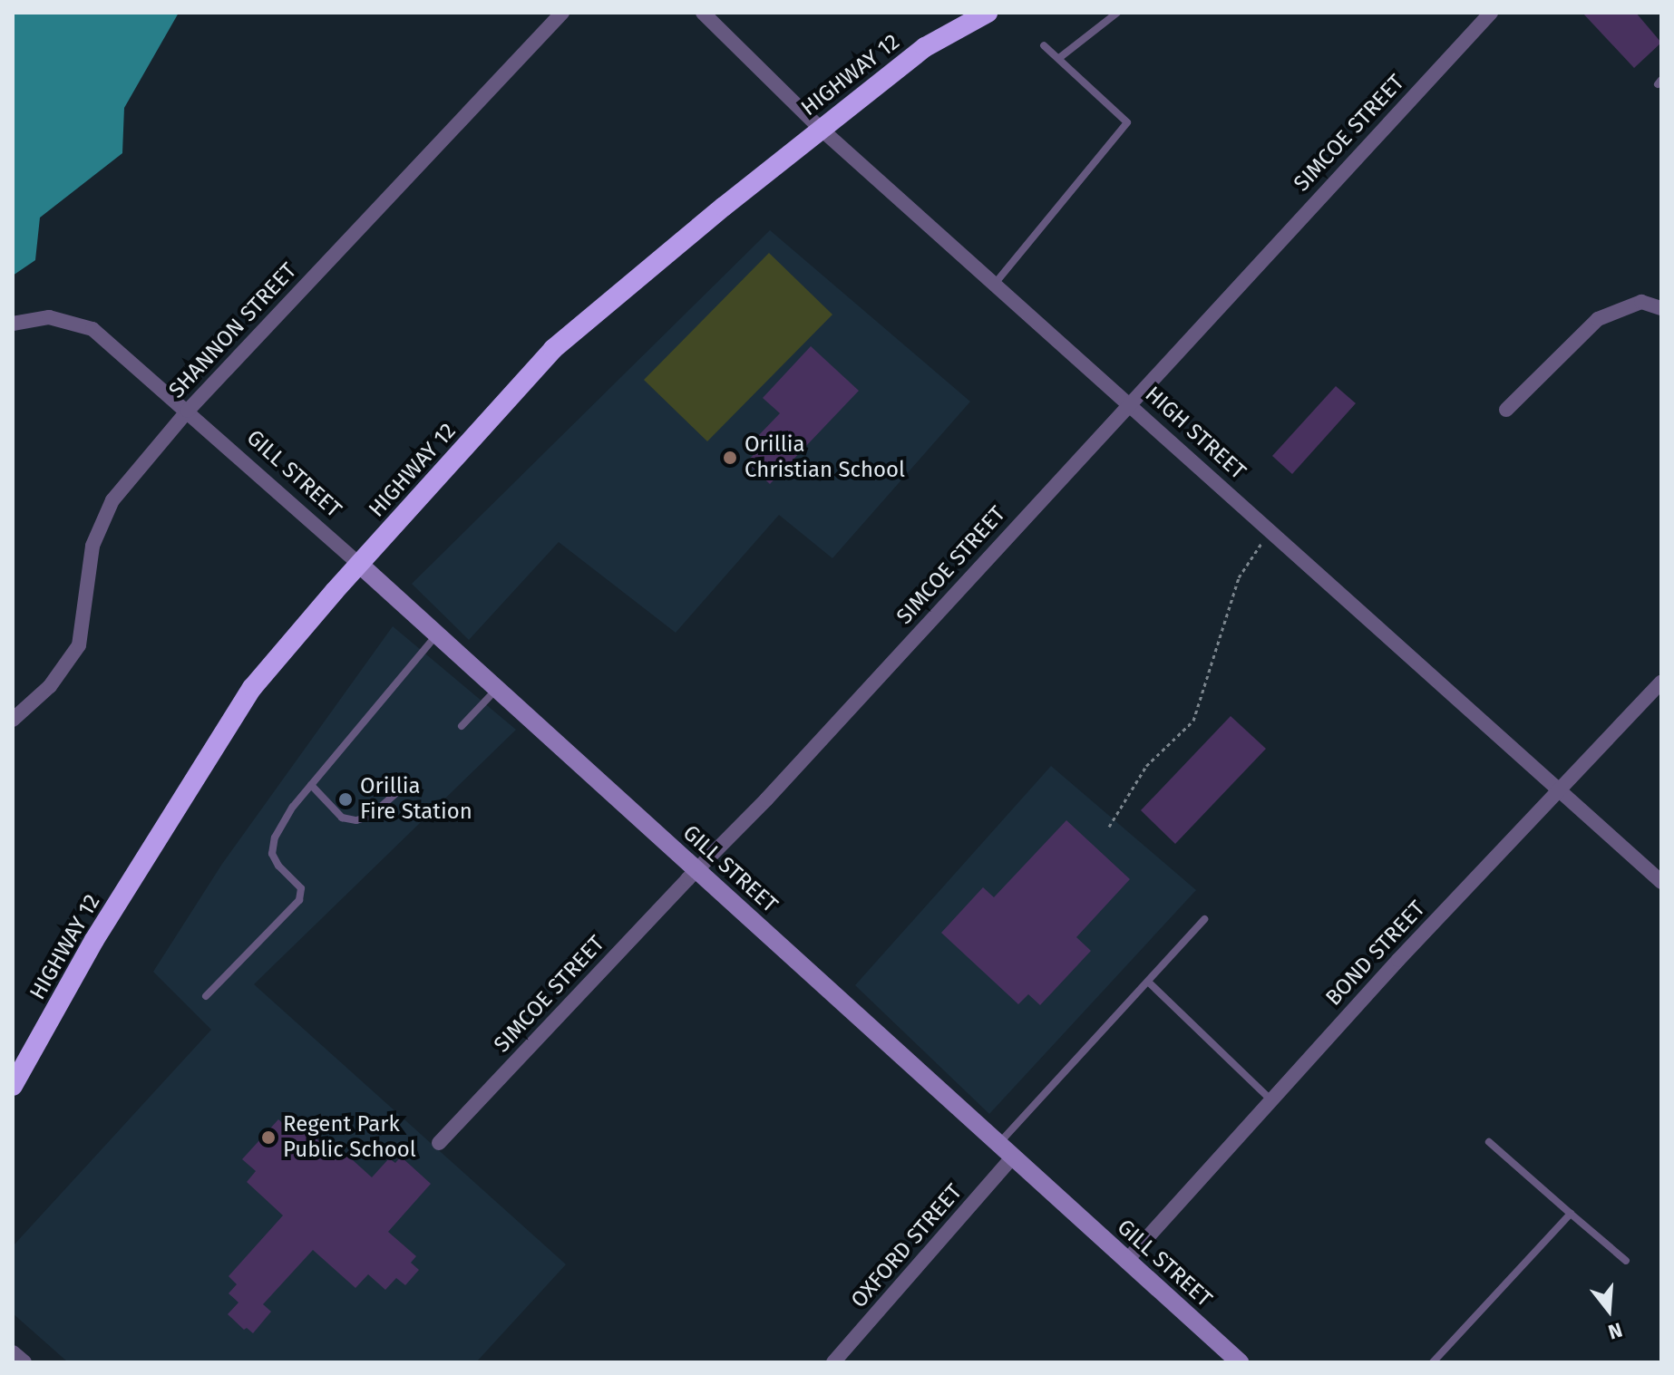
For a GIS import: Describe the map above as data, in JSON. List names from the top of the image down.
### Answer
{
  "streets": {
    "highway": ["HIGHWAY 12"],
    "main road": ["GILL STREET"],
    "street": [
      "SIMCOE STREET",
      "SHANNON STREET",
      "HIGH STREET",
      "BOND STREET",
      "OXFORD STREET"
    ]
  },
  "crossings": [
    ["HIGHWAY 12", "HIGH STREET"],
    ["HIGHWAY 12", "GILL STREET"],
    ["SIMCOE STREET", "HIGH STREET"],
    ["SIMCOE STREET", "GILL STREET"],
    ["SHANNON STREET", "GILL STREET"],
    ["HIGH STREET", "BOND STREET"],
    ["GILL STREET", "BOND STREET"],
    ["GILL STREET", "OXFORD STREET"]
  ],
  "places": ["Orillia Christian School", "Orillia Fire Station", "Regent Park Public School"],
  "north": "bottom"
}
